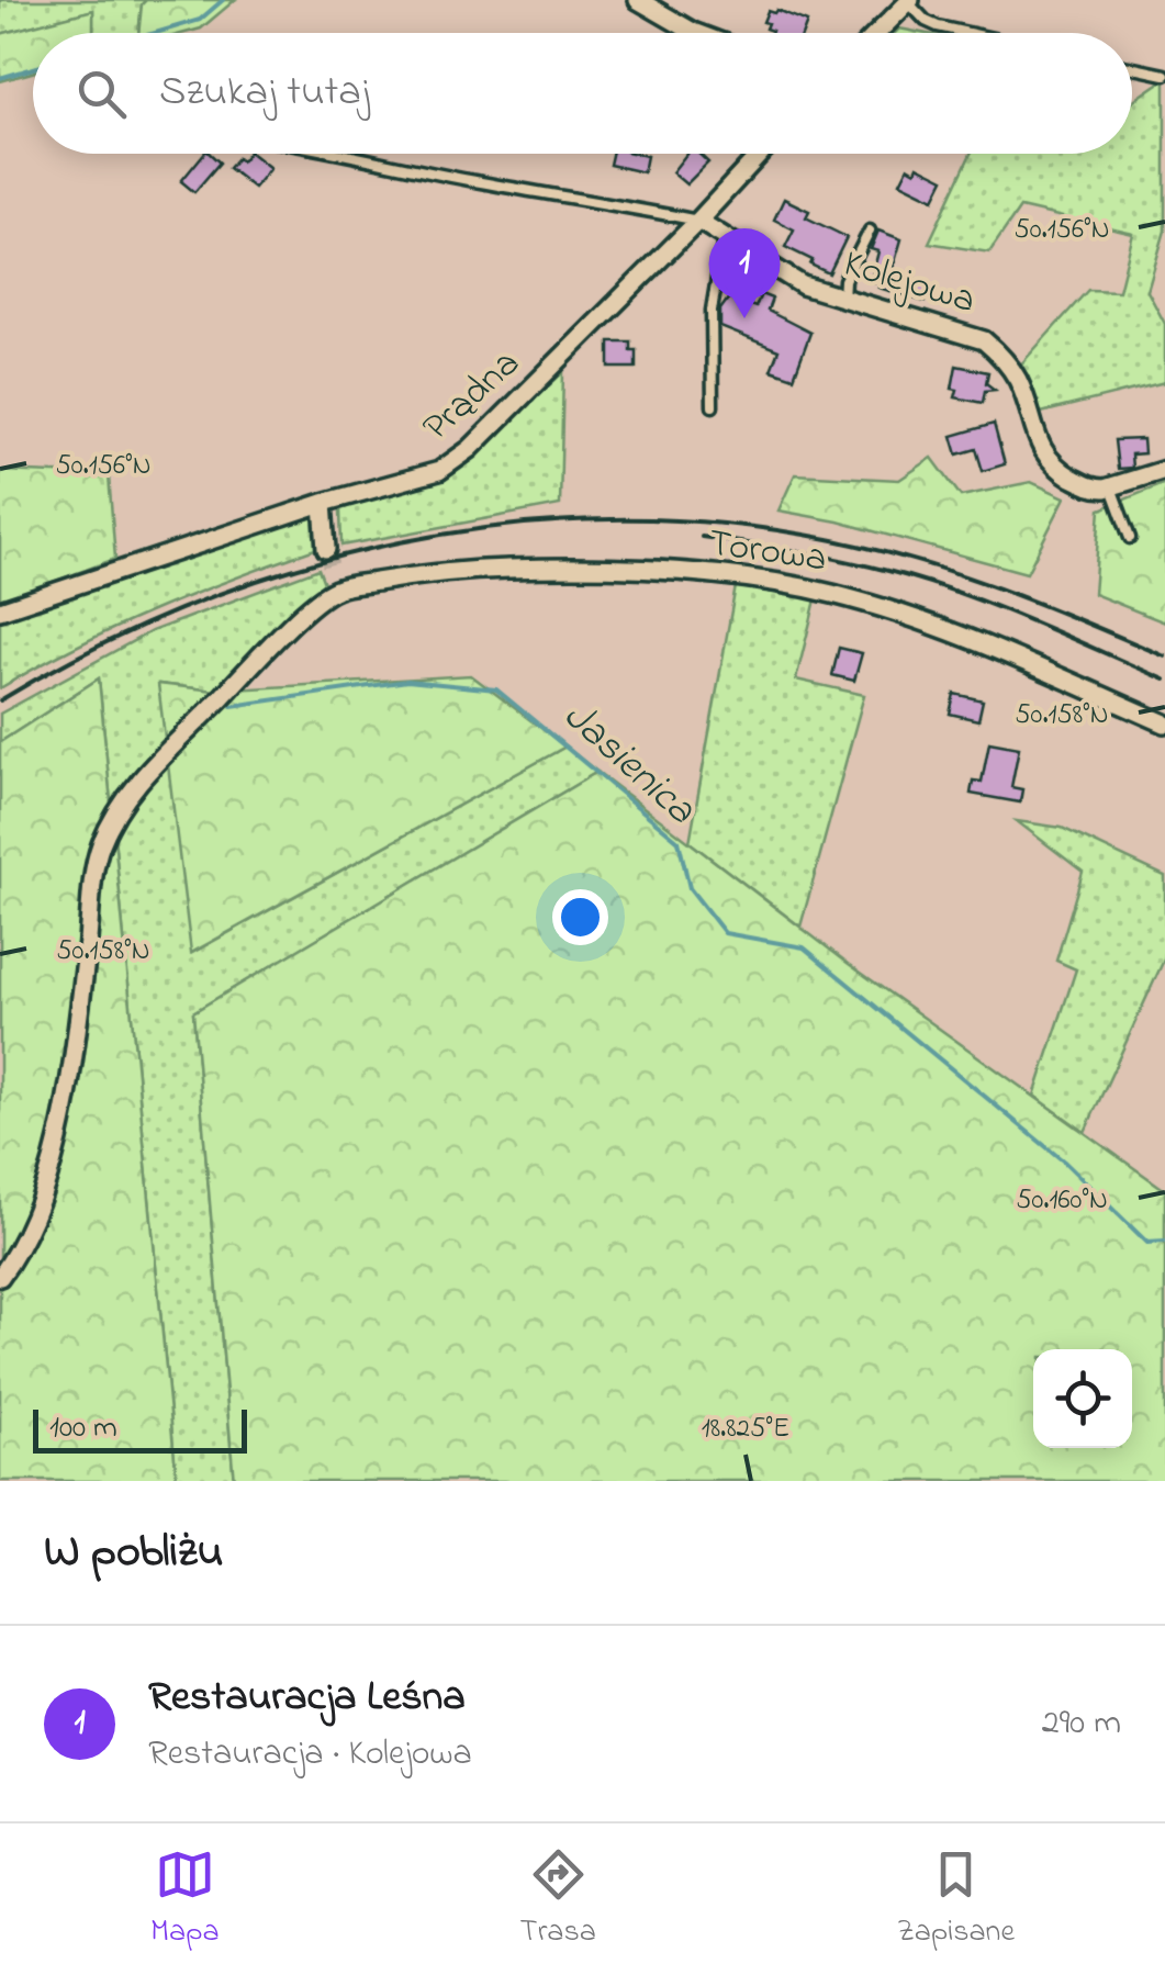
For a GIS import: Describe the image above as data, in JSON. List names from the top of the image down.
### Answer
{
  "streets": {
    "street": ["Kolejowa", "Prądna", "Torowa"]
  },
  "crossings": [
    ["Kolejowa", "Prądna"]
  ],
  "water": ["Jasienica"],
  "scale_bar": "100 m",
  "page": {
    "search": "Szukaj tutaj",
    "pins": "1",
    "scale": "100 m",
    "heading": "W pobliżu",
    "list": [
      {
        "mark": "1",
        "name": "Restauracja Leśna",
        "note": "Restauracja · Kolejowa",
        "value": "290 m"
      }
    ],
    "nav": ["Mapa", "Trasa", "Zapisane"]
  },
  "coordinates": [
    "50.156°N",
    "50.158°N",
    "50.160°N",
    "18.825°E"
  ]
}
